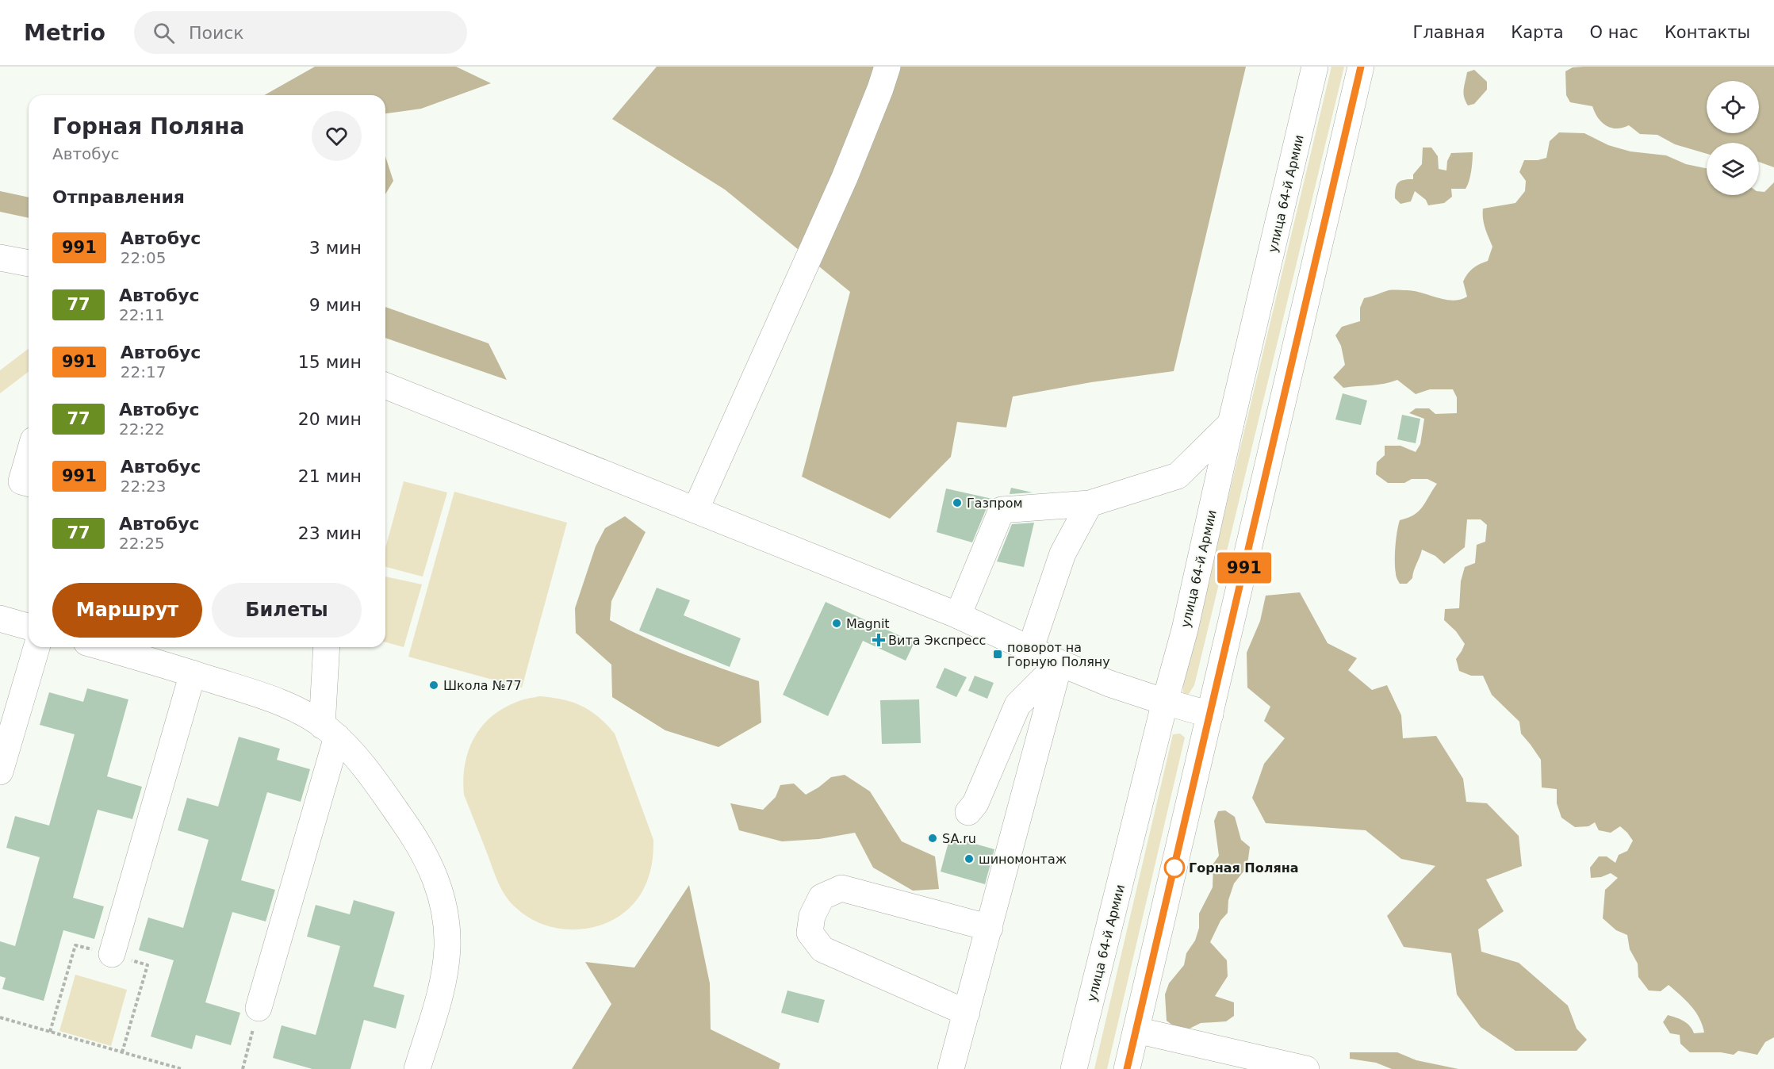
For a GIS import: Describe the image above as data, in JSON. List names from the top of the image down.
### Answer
{
  "streets": {
    "main road": ["улица 64-й Армии"]
  },
  "places": {
    "other": [
      "Газпром",
      "Magnit",
      "Школа №77",
      "SA.ru",
      "шиномонтаж",
      "Горная Поляна"
    ],
    "health": ["Вита Экспресс"],
    "transit": ["поворот на Горную Поляну"]
  },
  "lines": ["bus line 991"],
  "page": {
    "header": "Metrio",
    "search": "Поиск",
    "nav": [
      "Главная",
      "Карта",
      "О нас",
      "Контакты"
    ],
    "on_map": "991",
    "heading": [
      ["Горная Поляна", "Автобус"],
      "Отправления"
    ],
    "list": [
      {
        "mark": "991",
        "name": "Автобус",
        "note": "22:05",
        "value": "3 мин"
      },
      {
        "mark": "77",
        "name": "Автобус",
        "note": "22:11",
        "value": "9 мин"
      },
      {
        "mark": "991",
        "name": "Автобус",
        "note": "22:17",
        "value": "15 мин"
      },
      {
        "mark": "77",
        "name": "Автобус",
        "note": "22:22",
        "value": "20 мин"
      },
      {
        "mark": "991",
        "name": "Автобус",
        "note": "22:23",
        "value": "21 мин"
      },
      {
        "mark": "77",
        "name": "Автобус",
        "note": "22:25",
        "value": "23 мин"
      }
    ],
    "buttons": ["Маршрут", "Билеты"]
  }
}
